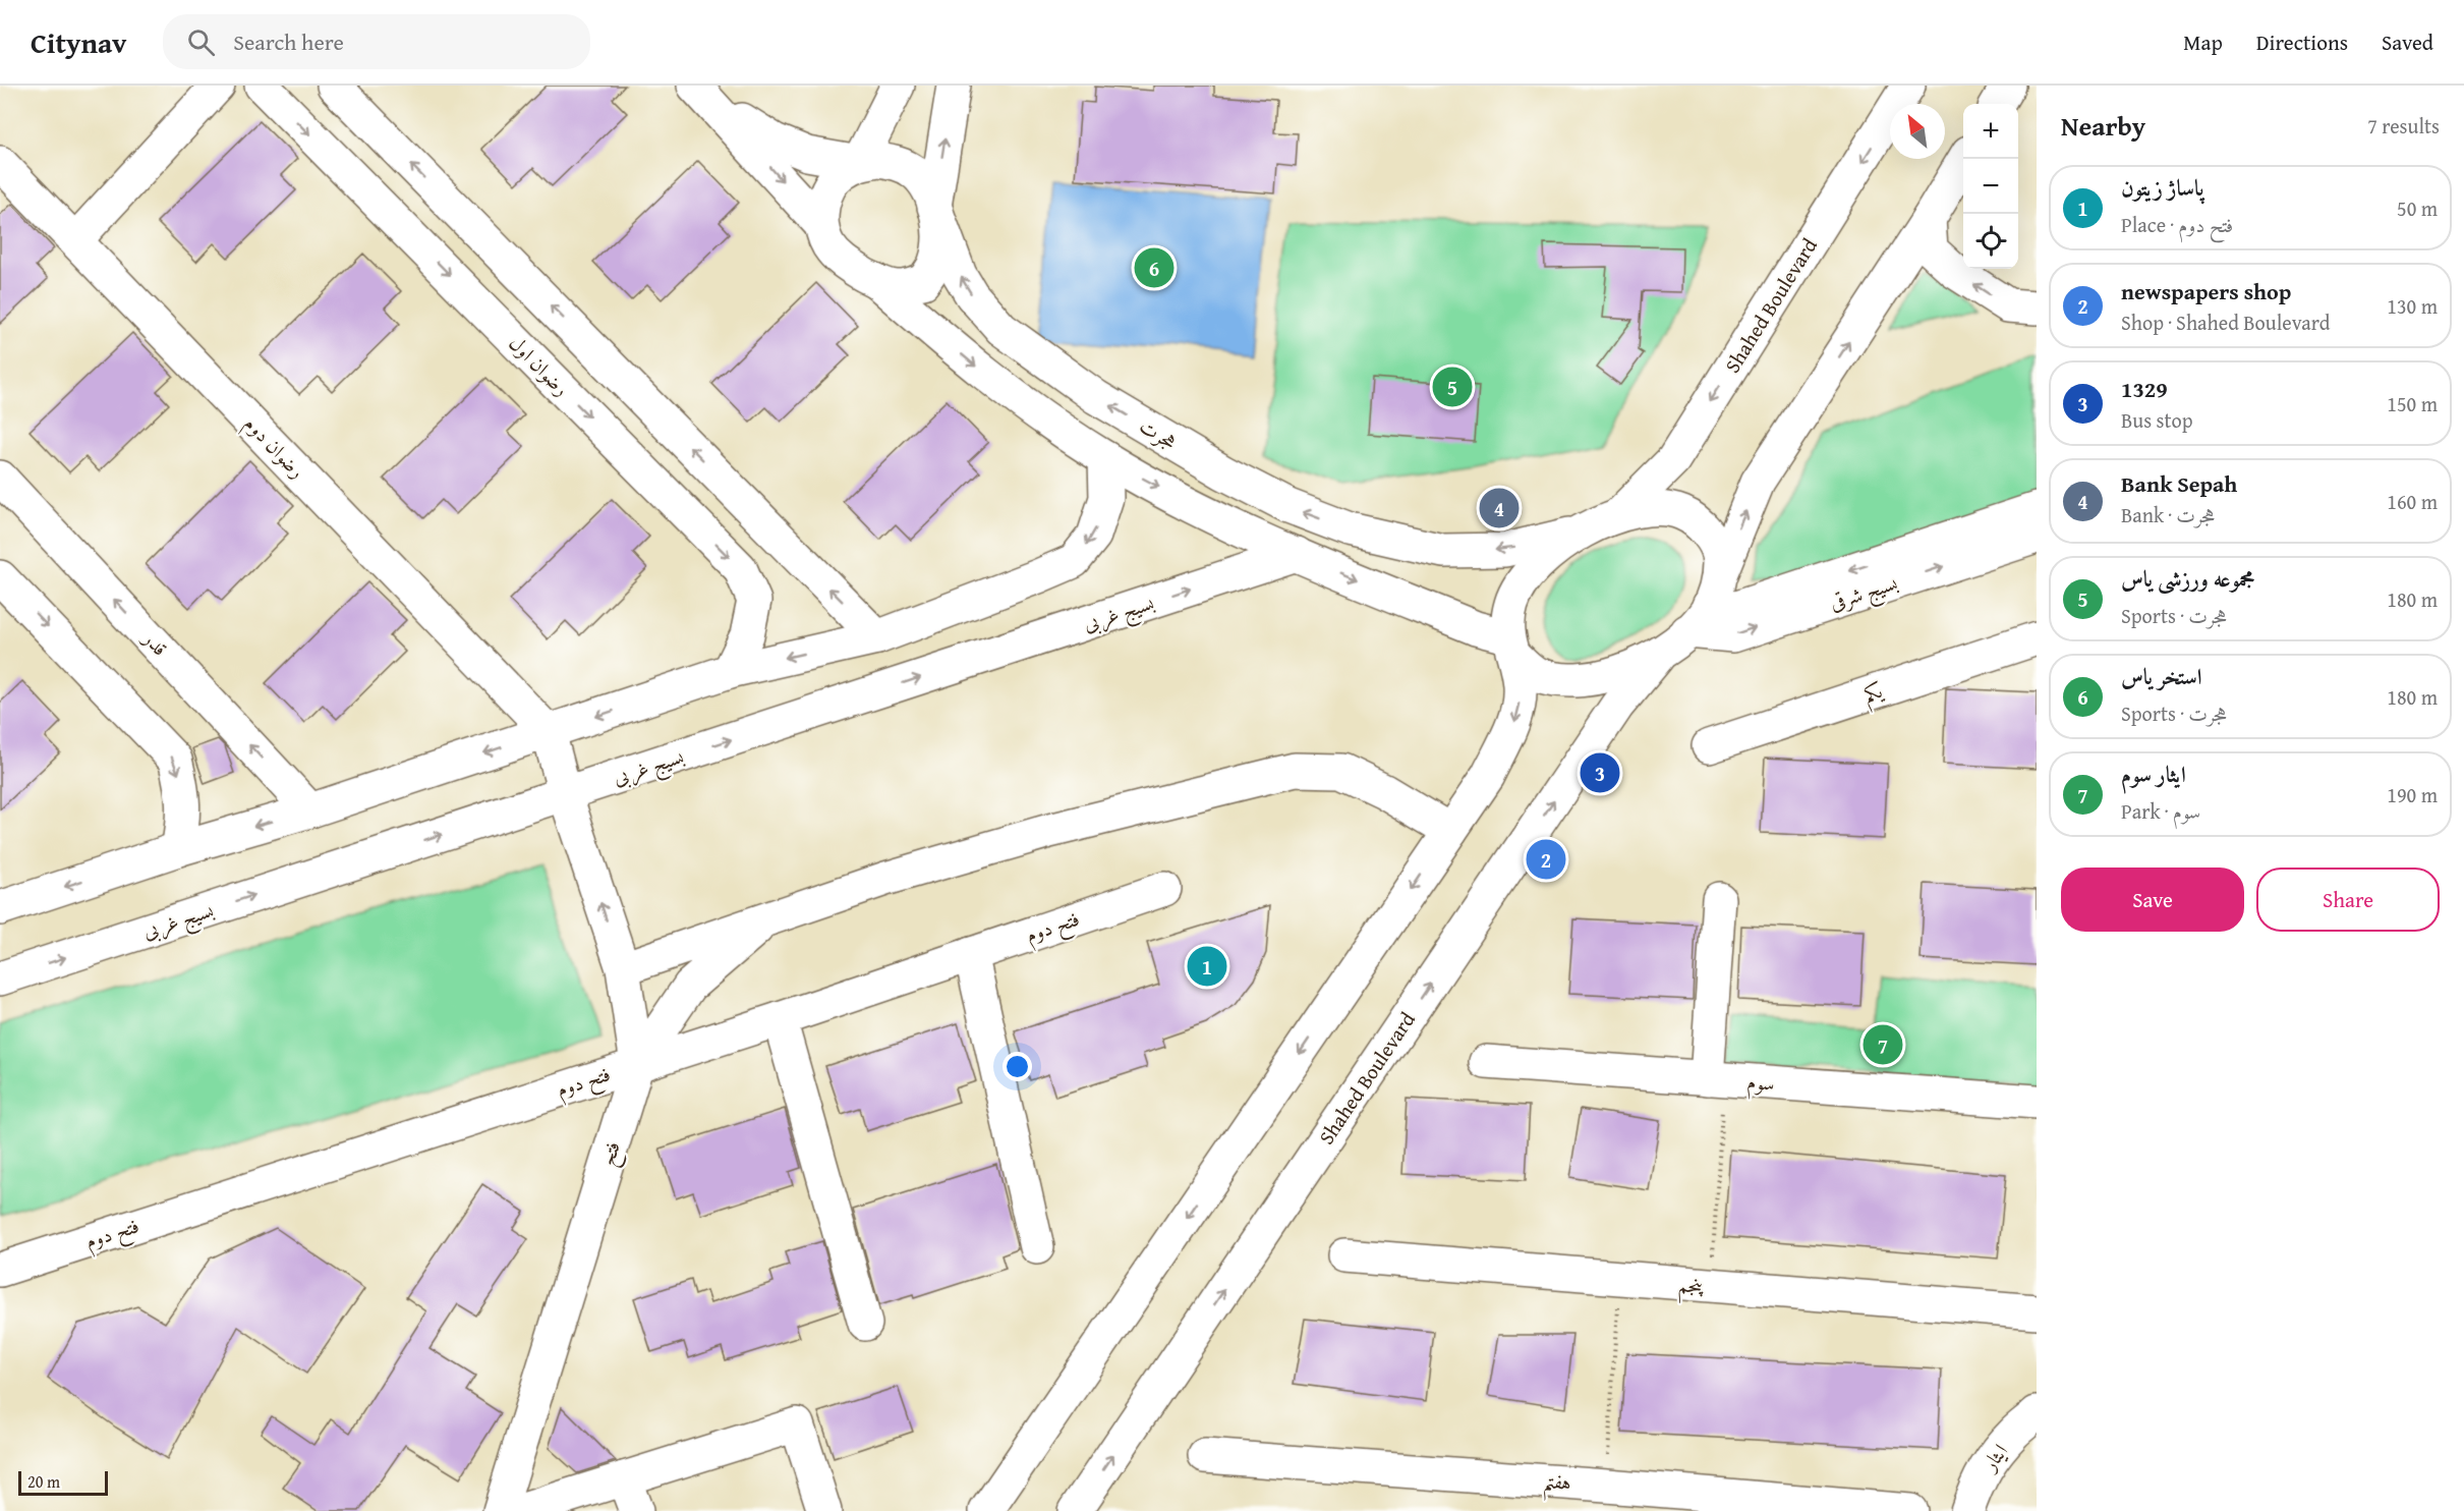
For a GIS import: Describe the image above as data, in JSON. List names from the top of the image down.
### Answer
{
  "streets": {
    "street": [
      "Shahed Boulevard",
      "رضوان اول",
      "هجرت",
      "رضوان دوم",
      "بسیج شرقی",
      "بسیج غربی",
      "قدر",
      "یکم",
      "فتح دوم",
      "سوم",
      "فتح",
      "پنجم",
      "ایثار",
      "هفتم"
    ]
  },
  "crossings": [
    ["Shahed Boulevard", "هجرت"],
    ["Shahed Boulevard", "بسیج شرقی"],
    ["هجرت", "بسیج شرقی"],
    ["رضوان دوم", "فتح"],
    ["بسیج غربی", "فتح"],
    ["فتح دوم", "فتح"]
  ],
  "scale_bar": "20 m",
  "north": "top left",
  "page": {
    "header": "Citynav",
    "search": "Search here",
    "nav": ["Map", "Directions", "Saved"],
    "heading": ["Nearby", "7 results"],
    "map_buttons": ["+", "−"],
    "list": [
      {
        "mark": "1",
        "name": "پاساژ زیتون",
        "note": "Place · فتح دوم",
        "value": "50 m"
      },
      {
        "mark": "2",
        "name": "newspapers shop",
        "note": "Shop · Shahed Boulevard",
        "value": "130 m"
      },
      {
        "mark": "3",
        "name": "1329",
        "note": "Bus stop",
        "value": "150 m"
      },
      {
        "mark": "4",
        "name": "Bank Sepah",
        "note": "Bank · هجرت",
        "value": "160 m"
      },
      {
        "mark": "5",
        "name": "مجموعه ورزشی یاس",
        "note": "Sports · هجرت",
        "value": "180 m"
      },
      {
        "mark": "6",
        "name": "استخر یاس",
        "note": "Sports · هجرت",
        "value": "180 m"
      },
      {
        "mark": "7",
        "name": "ایثار سوم",
        "note": "Park · سوم",
        "value": "190 m"
      }
    ],
    "pins": [
      "6",
      "5",
      "4",
      "3",
      "2",
      "1",
      "7"
    ],
    "buttons": ["Save", "Share"],
    "scale": "20 m"
  }
}
